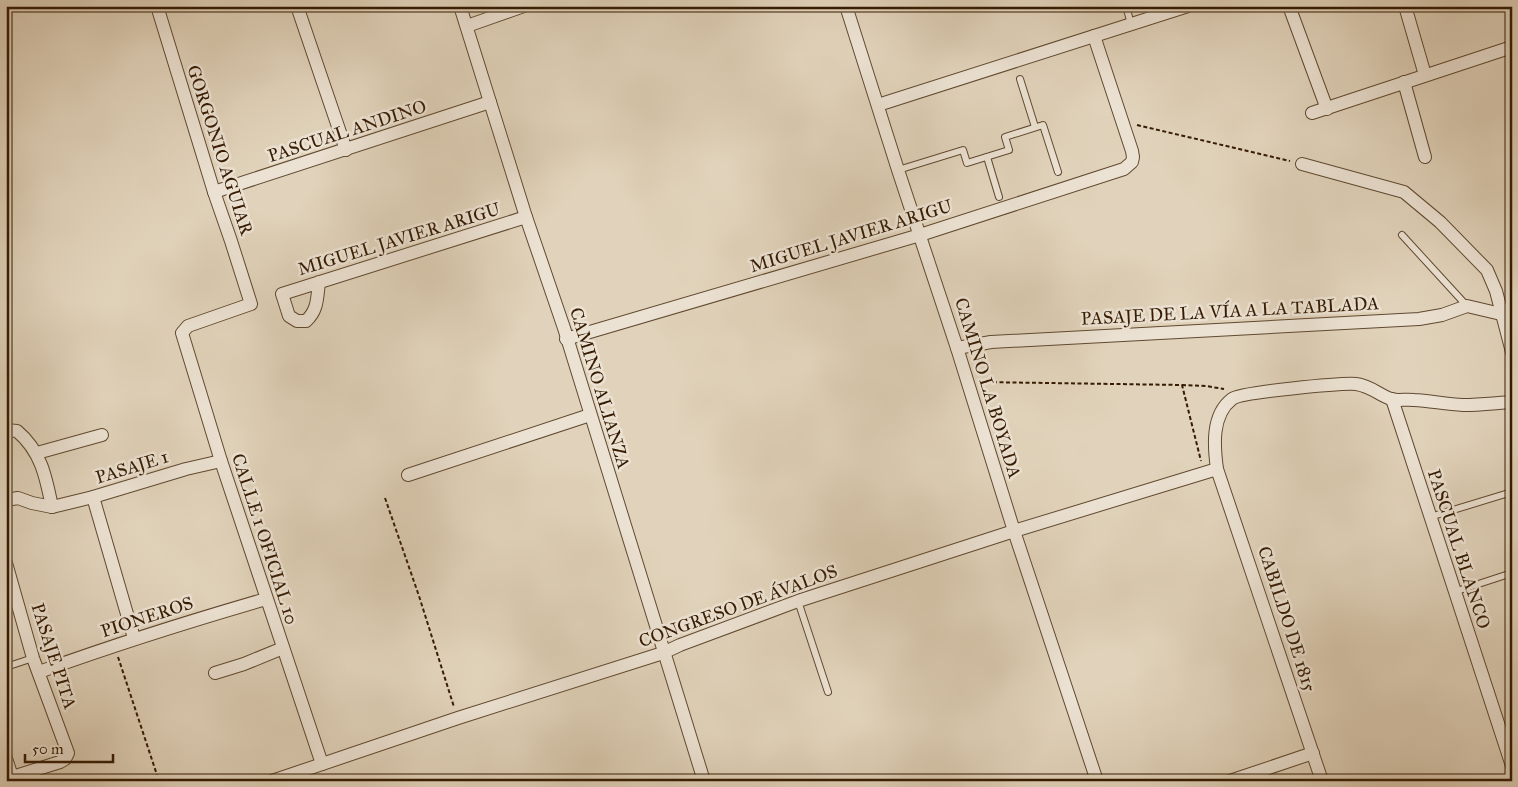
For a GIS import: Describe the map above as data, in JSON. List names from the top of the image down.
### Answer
{
  "streets": {
    "street": [
      "PASCUAL ANDINO",
      "GORGONIO AGUIAR",
      "MIGUEL JAVIER ARIGU",
      "PASAJE DE LA VÍA A LA TABLADA",
      "CAMINO ALIANZA",
      "CAMINO LA BOYADA",
      "PASAJE 1",
      "CALLE 1 OFICIAL 10",
      "PASCUAL BLANCO",
      "CONGRESO DE ÁVALOS",
      "PIONEROS",
      "CABILDO DE 1815",
      "PASAJE PITA"
    ]
  },
  "crossings": [
    ["PASCUAL ANDINO", "GORGONIO AGUIAR"],
    ["PASCUAL ANDINO", "CAMINO ALIANZA"],
    ["GORGONIO AGUIAR", "CALLE 1 OFICIAL 10"],
    ["MIGUEL JAVIER ARIGU", "CAMINO ALIANZA"],
    ["MIGUEL JAVIER ARIGU", "CAMINO LA BOYADA"],
    ["PASAJE DE LA VÍA A LA TABLADA", "CAMINO LA BOYADA"],
    ["CAMINO ALIANZA", "CONGRESO DE ÁVALOS"],
    ["CAMINO LA BOYADA", "CONGRESO DE ÁVALOS"],
    ["PASAJE 1", "CALLE 1 OFICIAL 10"],
    ["CALLE 1 OFICIAL 10", "CONGRESO DE ÁVALOS"],
    ["CALLE 1 OFICIAL 10", "PIONEROS"],
    ["CONGRESO DE ÁVALOS", "CABILDO DE 1815"],
    ["PIONEROS", "PASAJE PITA"]
  ],
  "scale_bar": "50 m"
}
